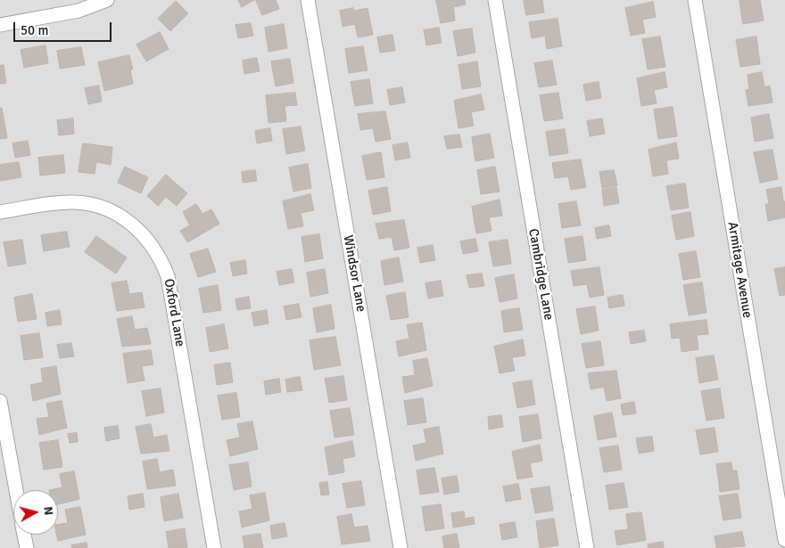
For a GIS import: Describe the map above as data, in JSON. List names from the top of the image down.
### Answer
{
  "streets": {
    "street": [
      "Armitage Avenue",
      "Windsor Lane",
      "Cambridge Lane",
      "Oxford Lane"
    ]
  },
  "scale_bar": "50 m",
  "north": "right"
}
